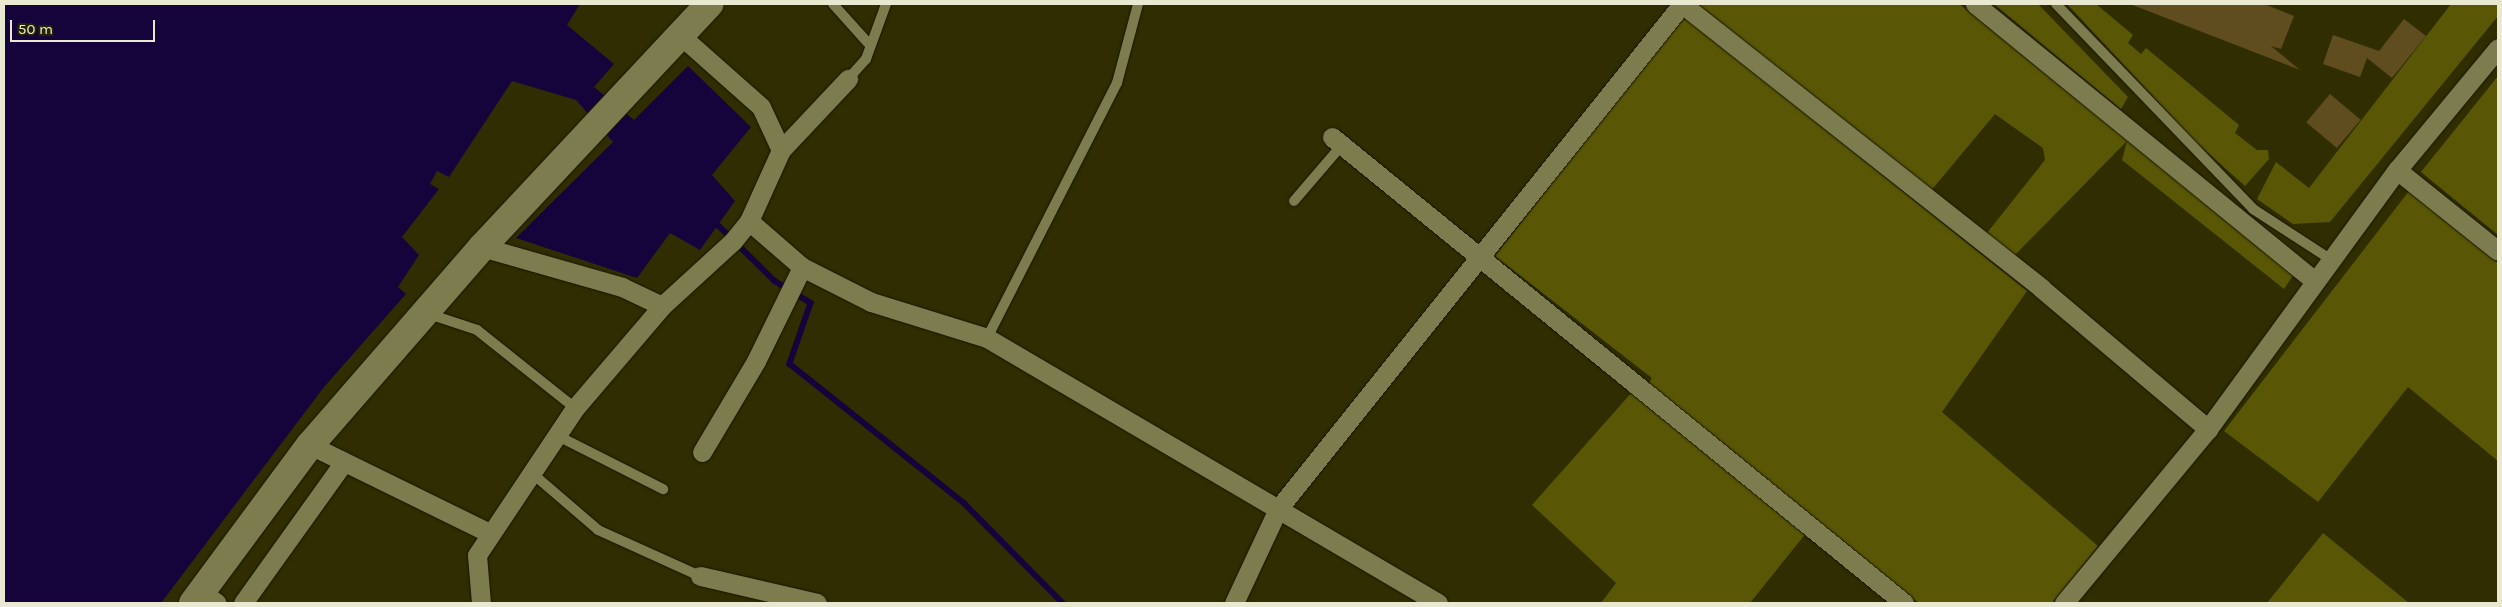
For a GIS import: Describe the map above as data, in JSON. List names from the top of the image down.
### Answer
{
  "scale_bar": "50 m"
}
